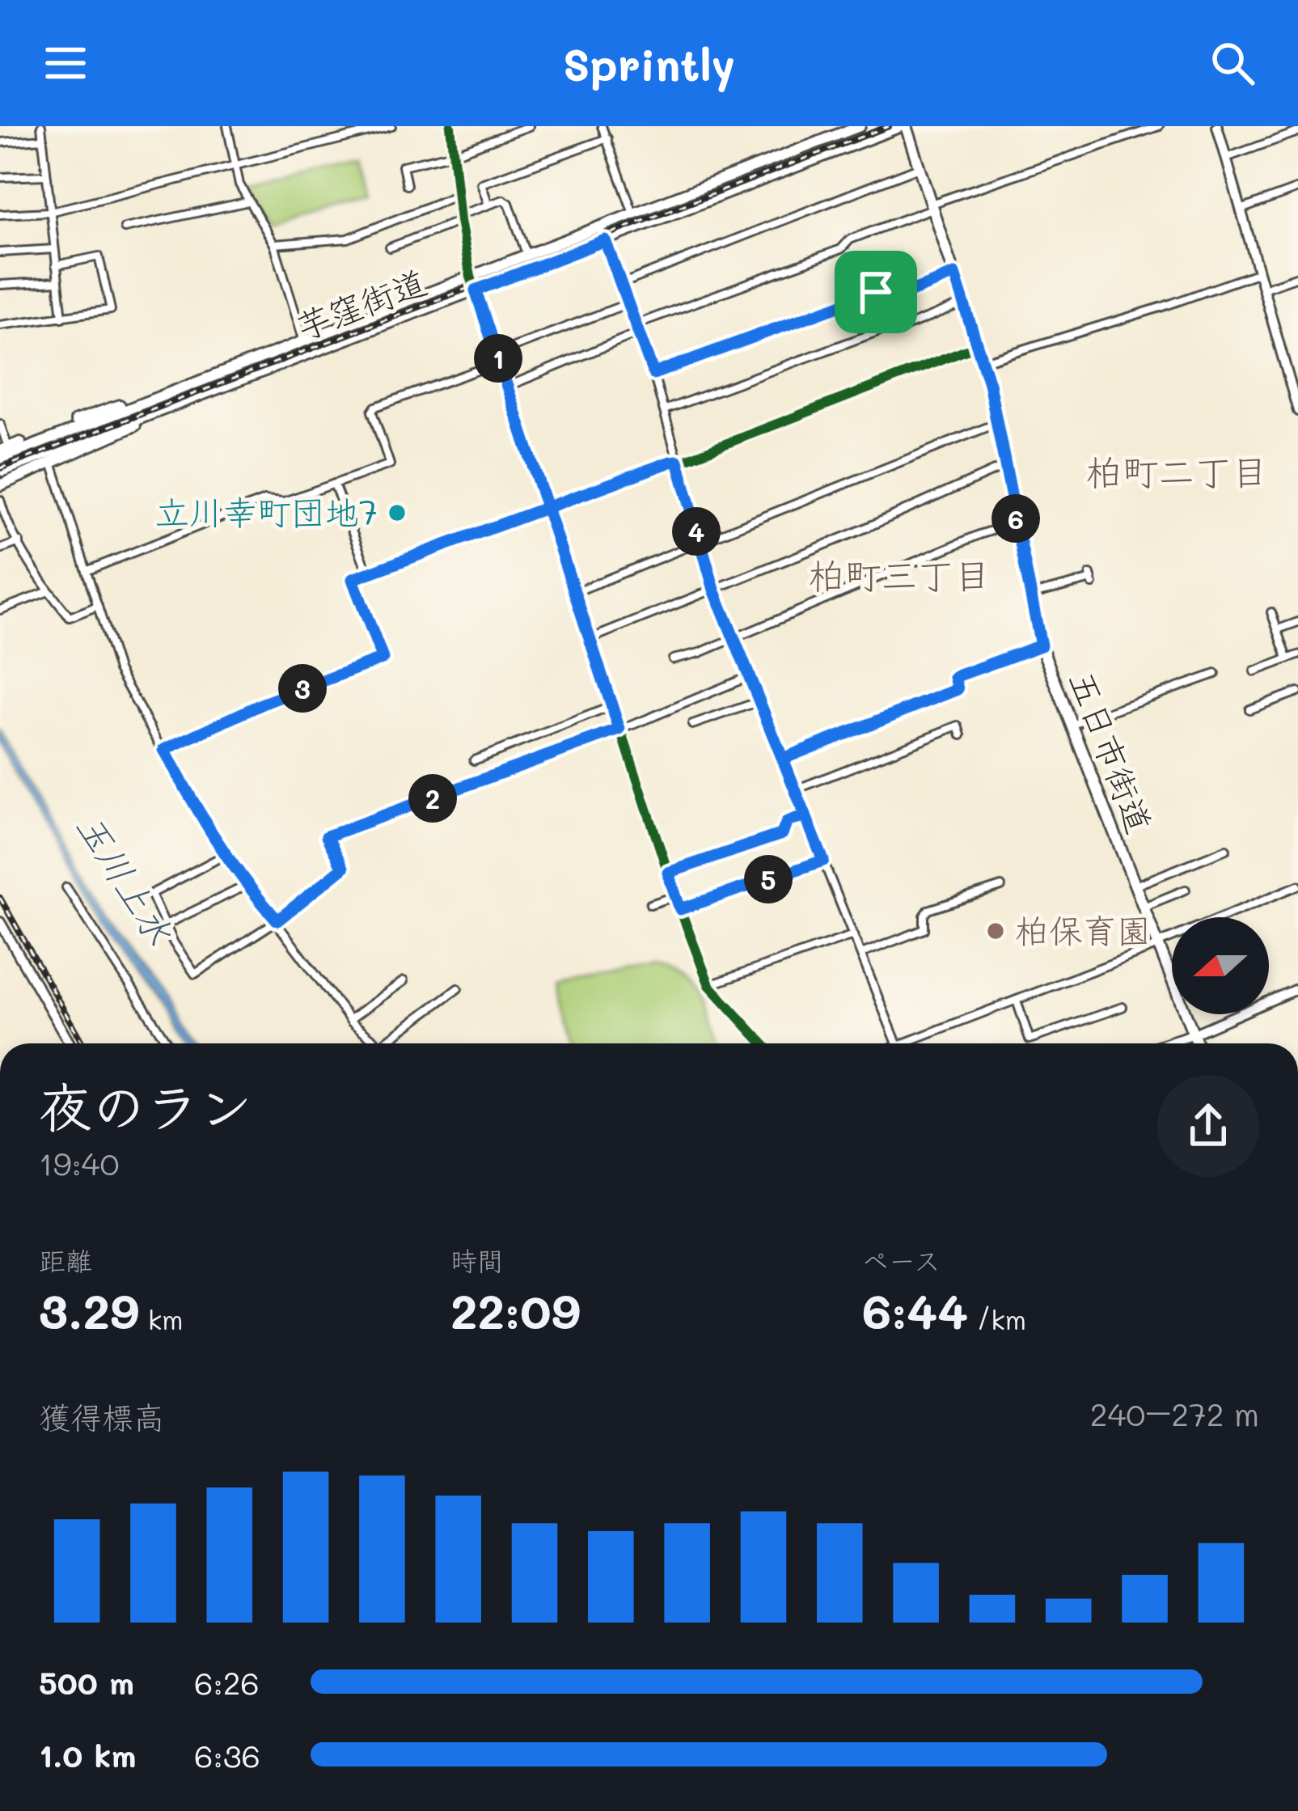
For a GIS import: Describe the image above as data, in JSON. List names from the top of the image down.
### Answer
{
  "streets": {
    "main road": ["芋窪街道", "五日市街道"]
  },
  "crossings": [
    ["芋窪街道", "五日市街道"]
  ],
  "districts": ["柏町二丁目", "柏町三丁目"],
  "water": ["玉川上水"],
  "places": ["立川幸町団地7", "柏保育園"],
  "north": "left",
  "page": {
    "header": "Sprintly",
    "pins": [
      "1",
      "6",
      "4",
      "3",
      "2",
      "5"
    ],
    "heading": ["夜のラン", "19:40"],
    "stats": [
      ["距離", "3.29 km"],
      ["時間", "22:09"],
      ["ペース", "6:44 /km"]
    ],
    "chart": ["獲得標高", "240–272 m"],
    "list": [
      {
        "name": "500 m",
        "note": "6:26"
      },
      {
        "name": "1.0 km",
        "note": "6:36"
      }
    ]
  }
}
